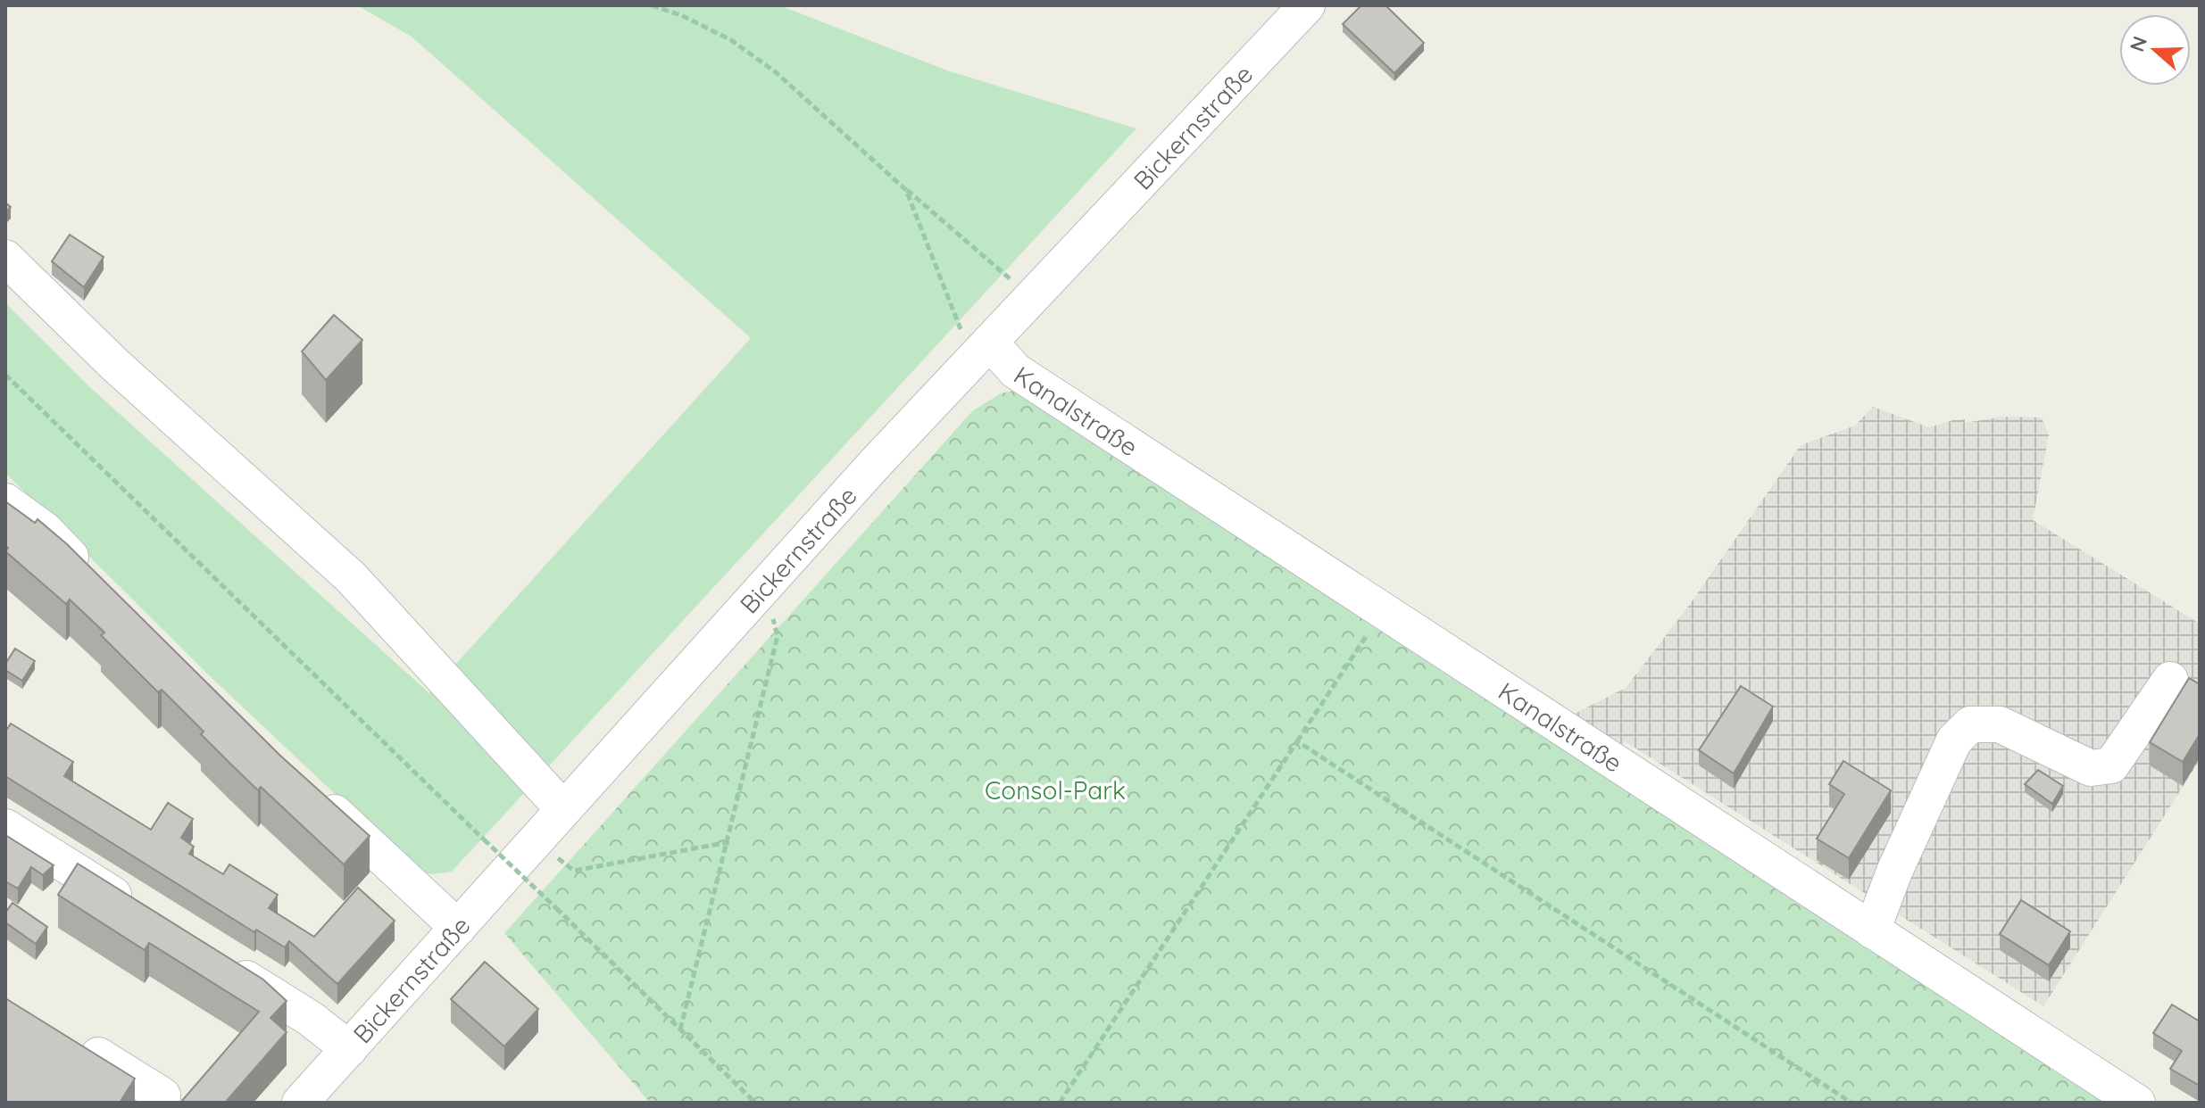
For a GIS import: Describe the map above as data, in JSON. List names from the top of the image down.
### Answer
{
  "streets": {
    "street": ["Bickernstraße", "Kanalstraße"]
  },
  "crossings": [
    ["Bickernstraße", "Kanalstraße"]
  ],
  "parks": ["Consol-Park"],
  "north": "left"
}
